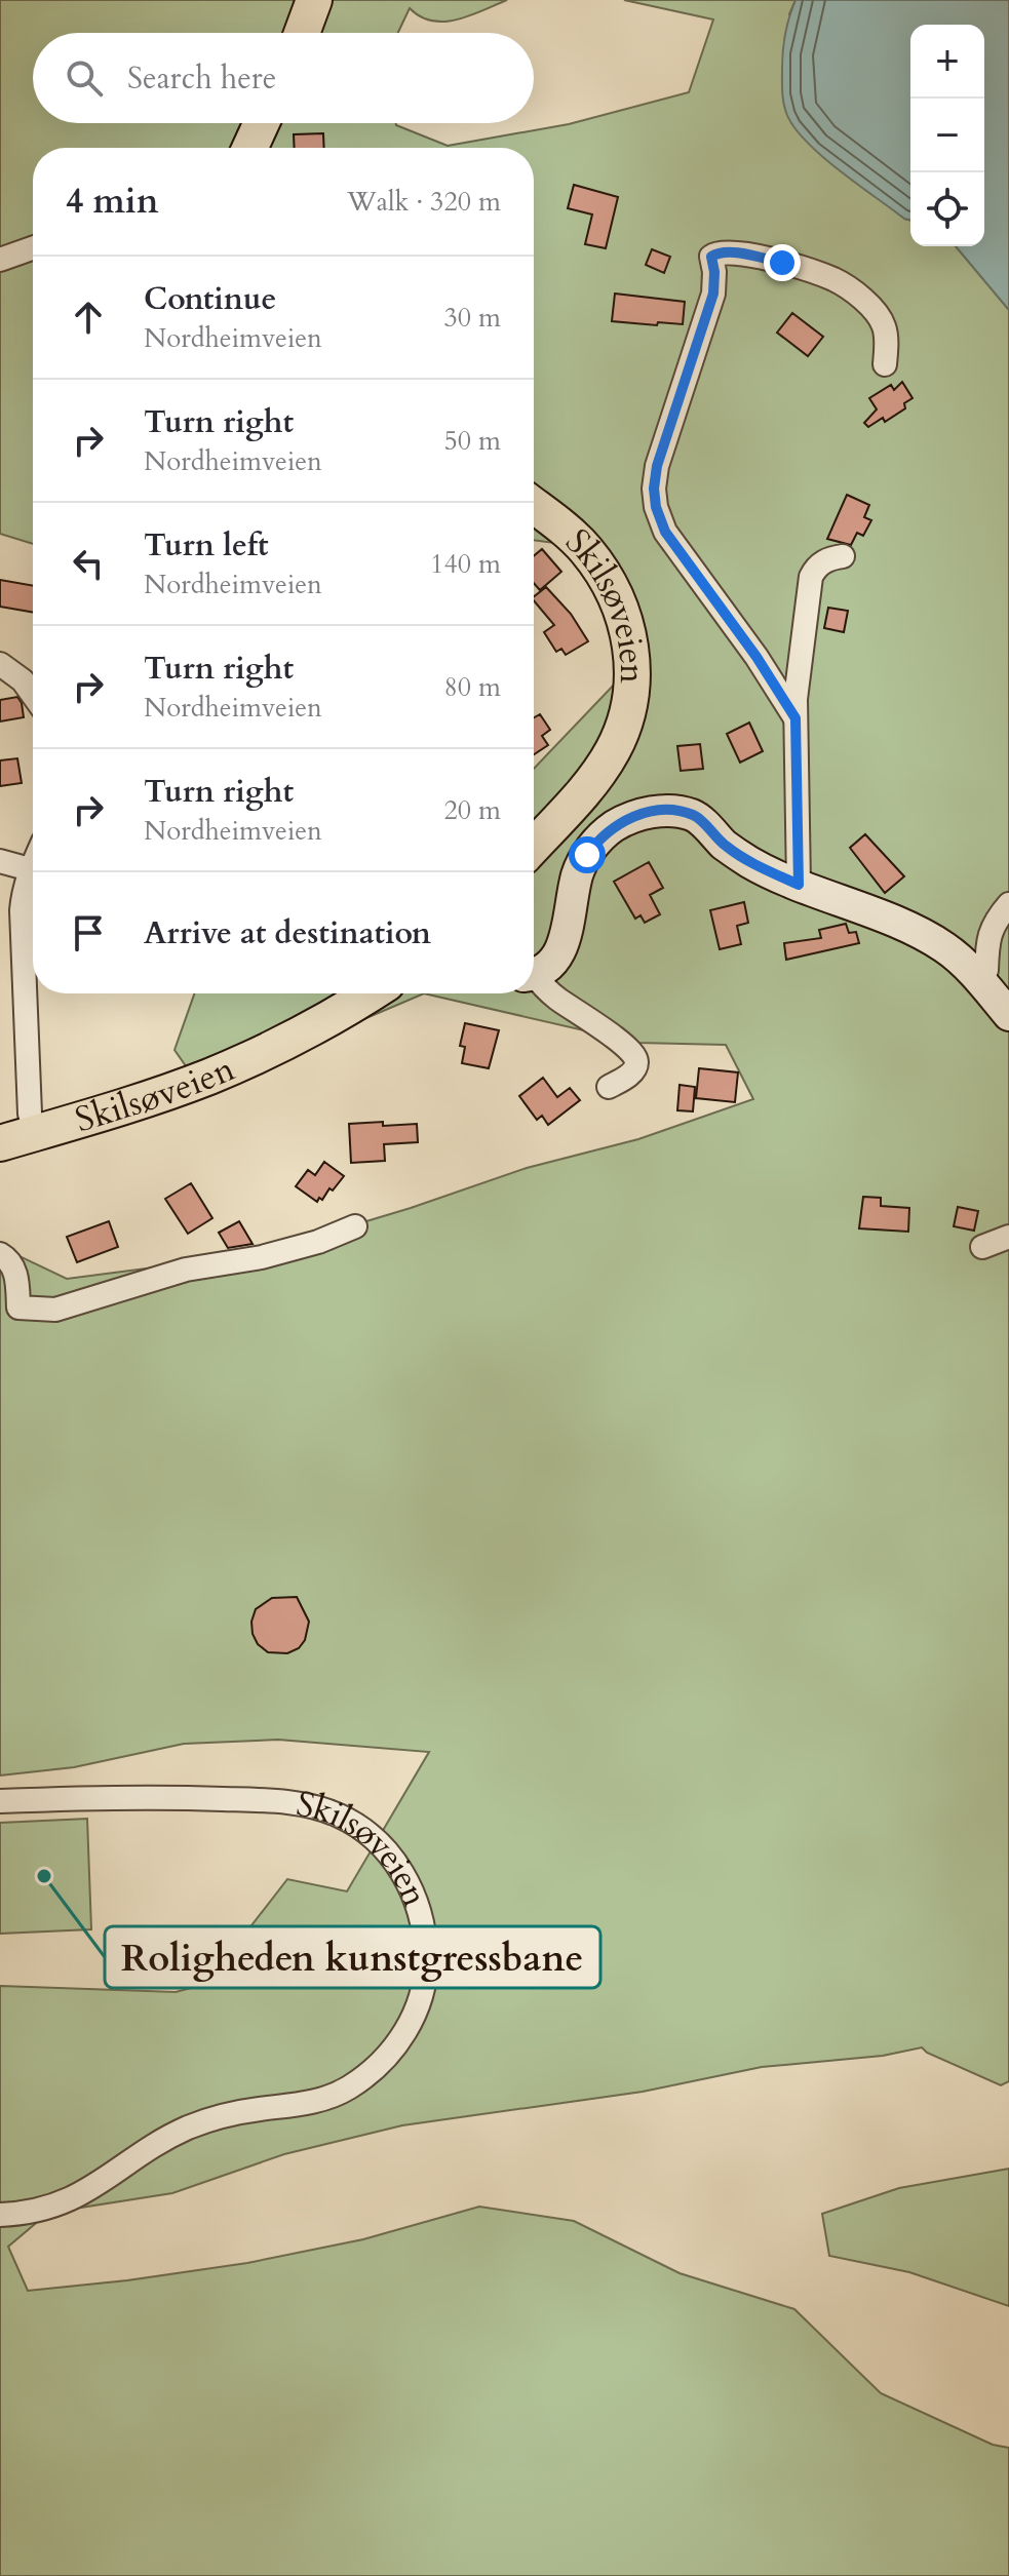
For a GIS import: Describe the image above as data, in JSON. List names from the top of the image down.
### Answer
{
  "streets": {
    "main road": ["Skilsøveien"]
  },
  "places": ["Roligheden kunstgressbane"],
  "page": {
    "map_buttons": ["+", "−"],
    "search": "Search here",
    "heading": ["4 min", "Walk · 320 m"],
    "list": [
      ["Continue", "Nordheimveien", "30 m"],
      ["Turn right", "Nordheimveien", "50 m"],
      ["Turn left", "Nordheimveien", "140 m"],
      ["Turn right", "Nordheimveien", "80 m"],
      ["Turn right", "Nordheimveien", "20 m"],
      "Arrive at destination"
    ]
  }
}
